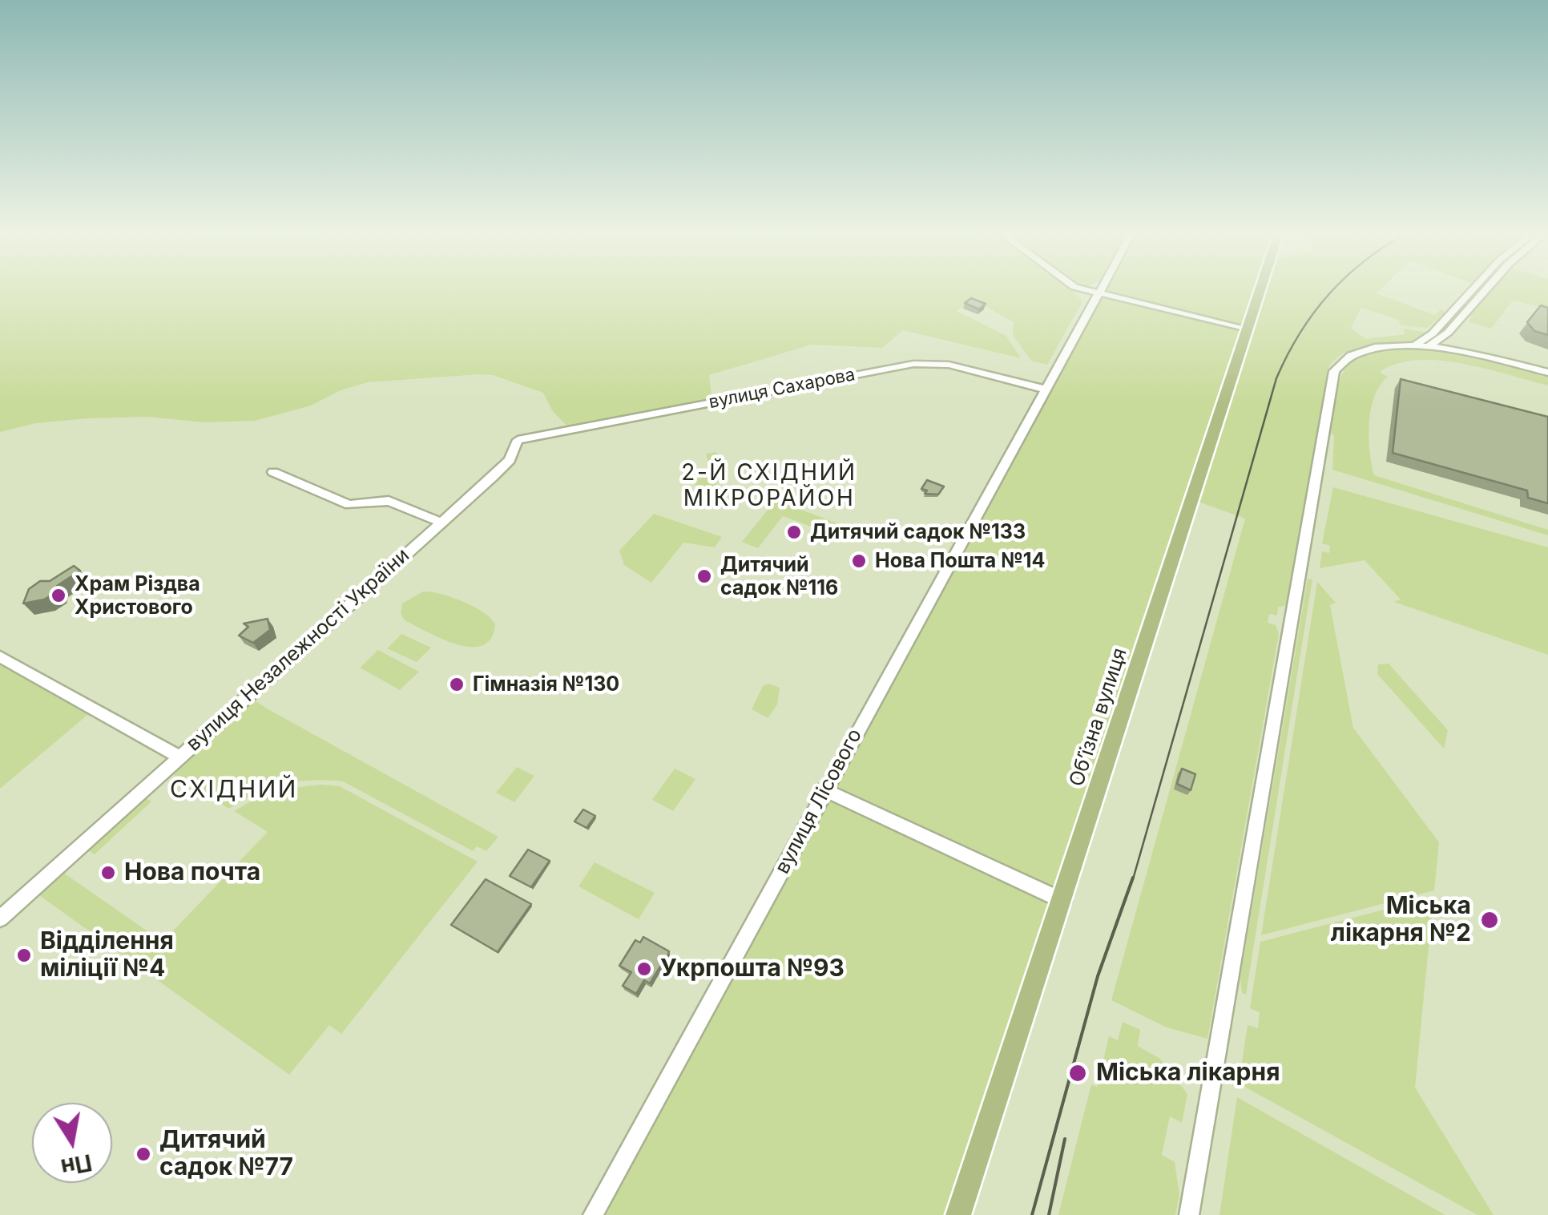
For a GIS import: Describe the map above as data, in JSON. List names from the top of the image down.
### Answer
{
  "streets": {
    "main road": ["Обʼїзна вулиця"],
    "street": ["вулиця Сахарова", "вулиця Незалежності України", "вулиця Лісового"]
  },
  "crossings": [
    ["вулиця Сахарова", "вулиця Незалежності України"],
    ["вулиця Сахарова", "вулиця Лісового"]
  ],
  "districts": ["2-Й СХІДНИЙ МІКРОРАЙОН", "СХІДНИЙ"],
  "places": [
    "Дитячий садок №133",
    "Нова Пошта №14",
    "Дитячий садок №116",
    "Храм Різдва Христового",
    "Гімназія №130",
    "Нова почта",
    "Міська лікарня №2",
    "Відділення міліції №4",
    "Укрпошта №93",
    "Міська лікарня",
    "Дитячий садок №77"
  ],
  "north": "bottom"
}
